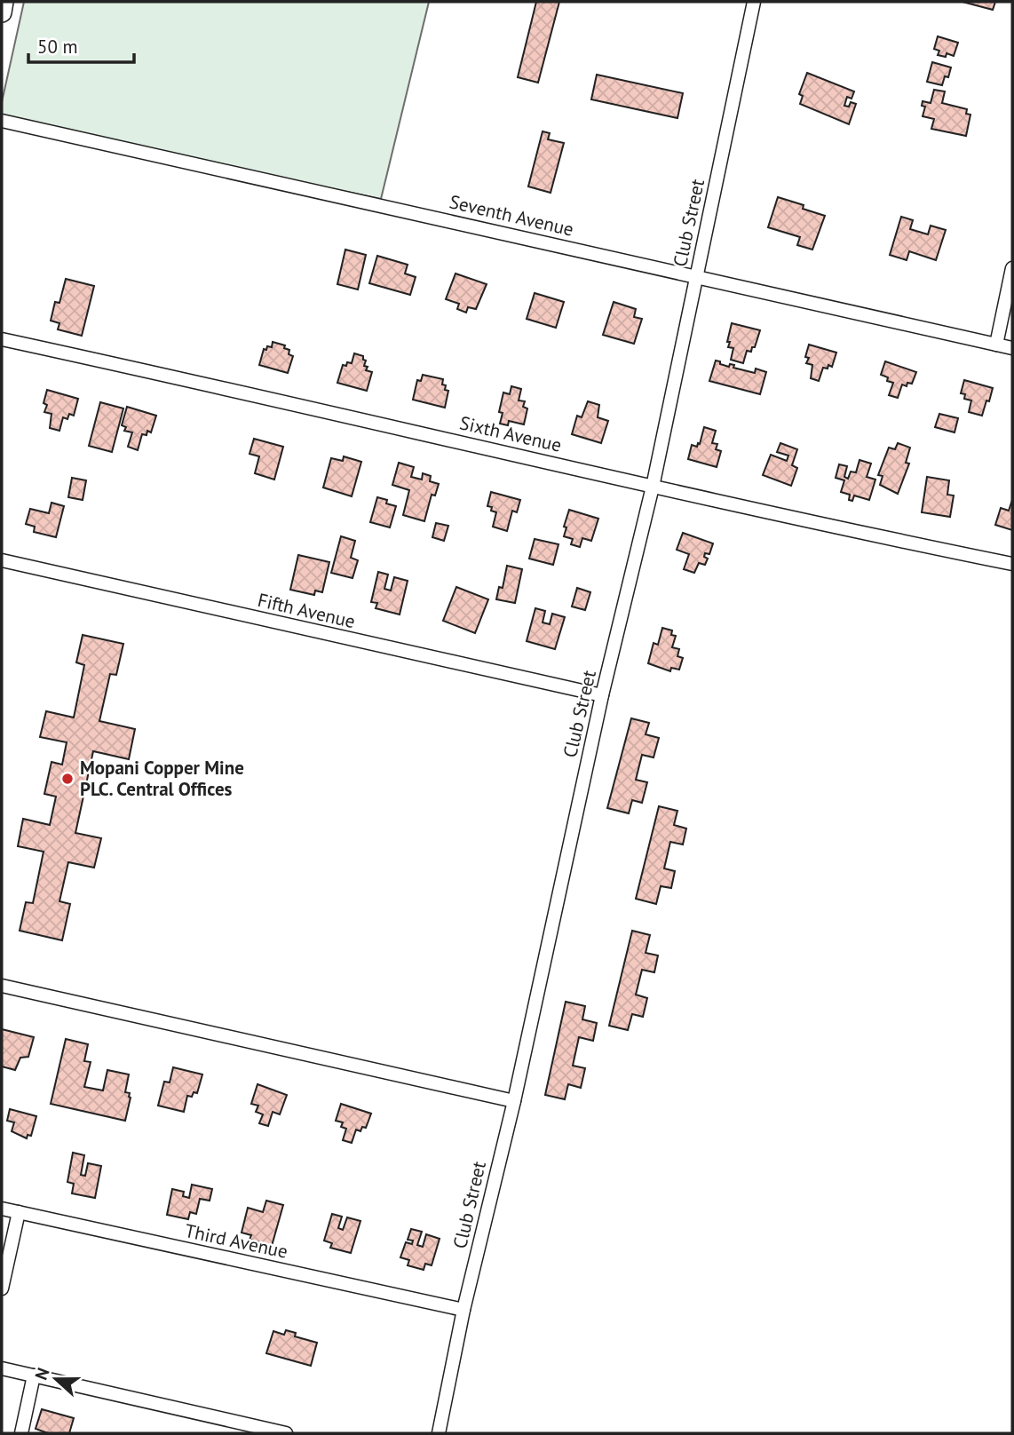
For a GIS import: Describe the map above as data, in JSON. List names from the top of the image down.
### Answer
{
  "streets": {
    "street": [
      "Seventh Avenue",
      "Club Street",
      "Sixth Avenue",
      "Fifth Avenue",
      "Third Avenue"
    ]
  },
  "crossings": [
    ["Seventh Avenue", "Club Street"],
    ["Club Street", "Sixth Avenue"],
    ["Club Street", "Fifth Avenue"],
    ["Club Street", "Third Avenue"]
  ],
  "places": ["Mopani Copper Mine PLC. Central Offices"],
  "scale_bar": "50 m",
  "north": "left"
}
